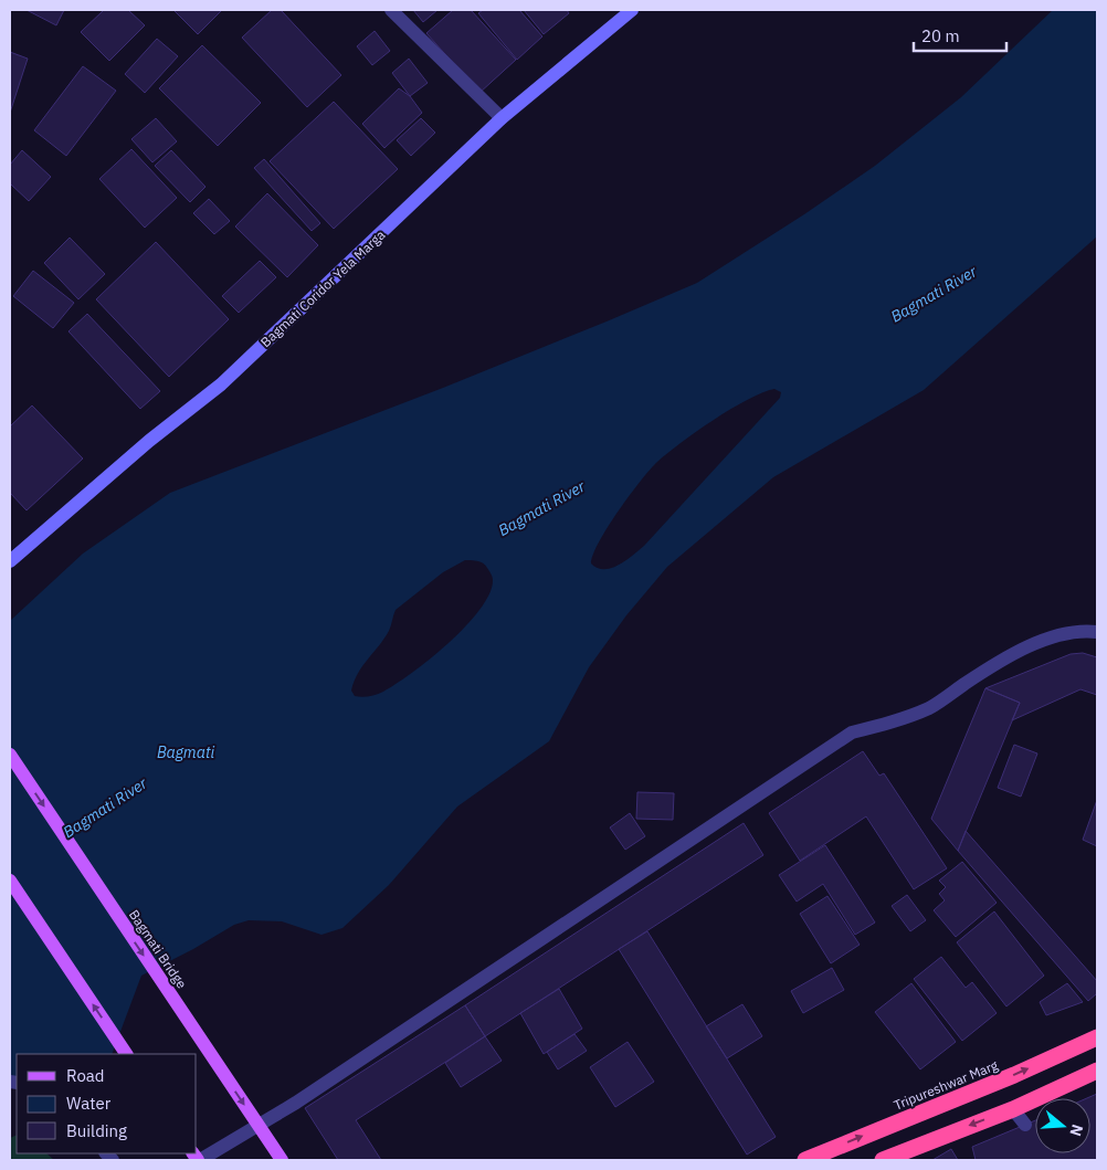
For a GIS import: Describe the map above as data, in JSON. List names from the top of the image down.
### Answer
{
  "streets": {
    "highway": ["Tripureshwar Marg"],
    "main road": ["Bagmati Bridge"],
    "street": ["Bagmati Coridor Yela Marga"]
  },
  "water": ["Bagmati River", "Bagmati"],
  "legend": ["Road", "Water", "Building"],
  "scale_bar": "20 m",
  "north": "right"
}
